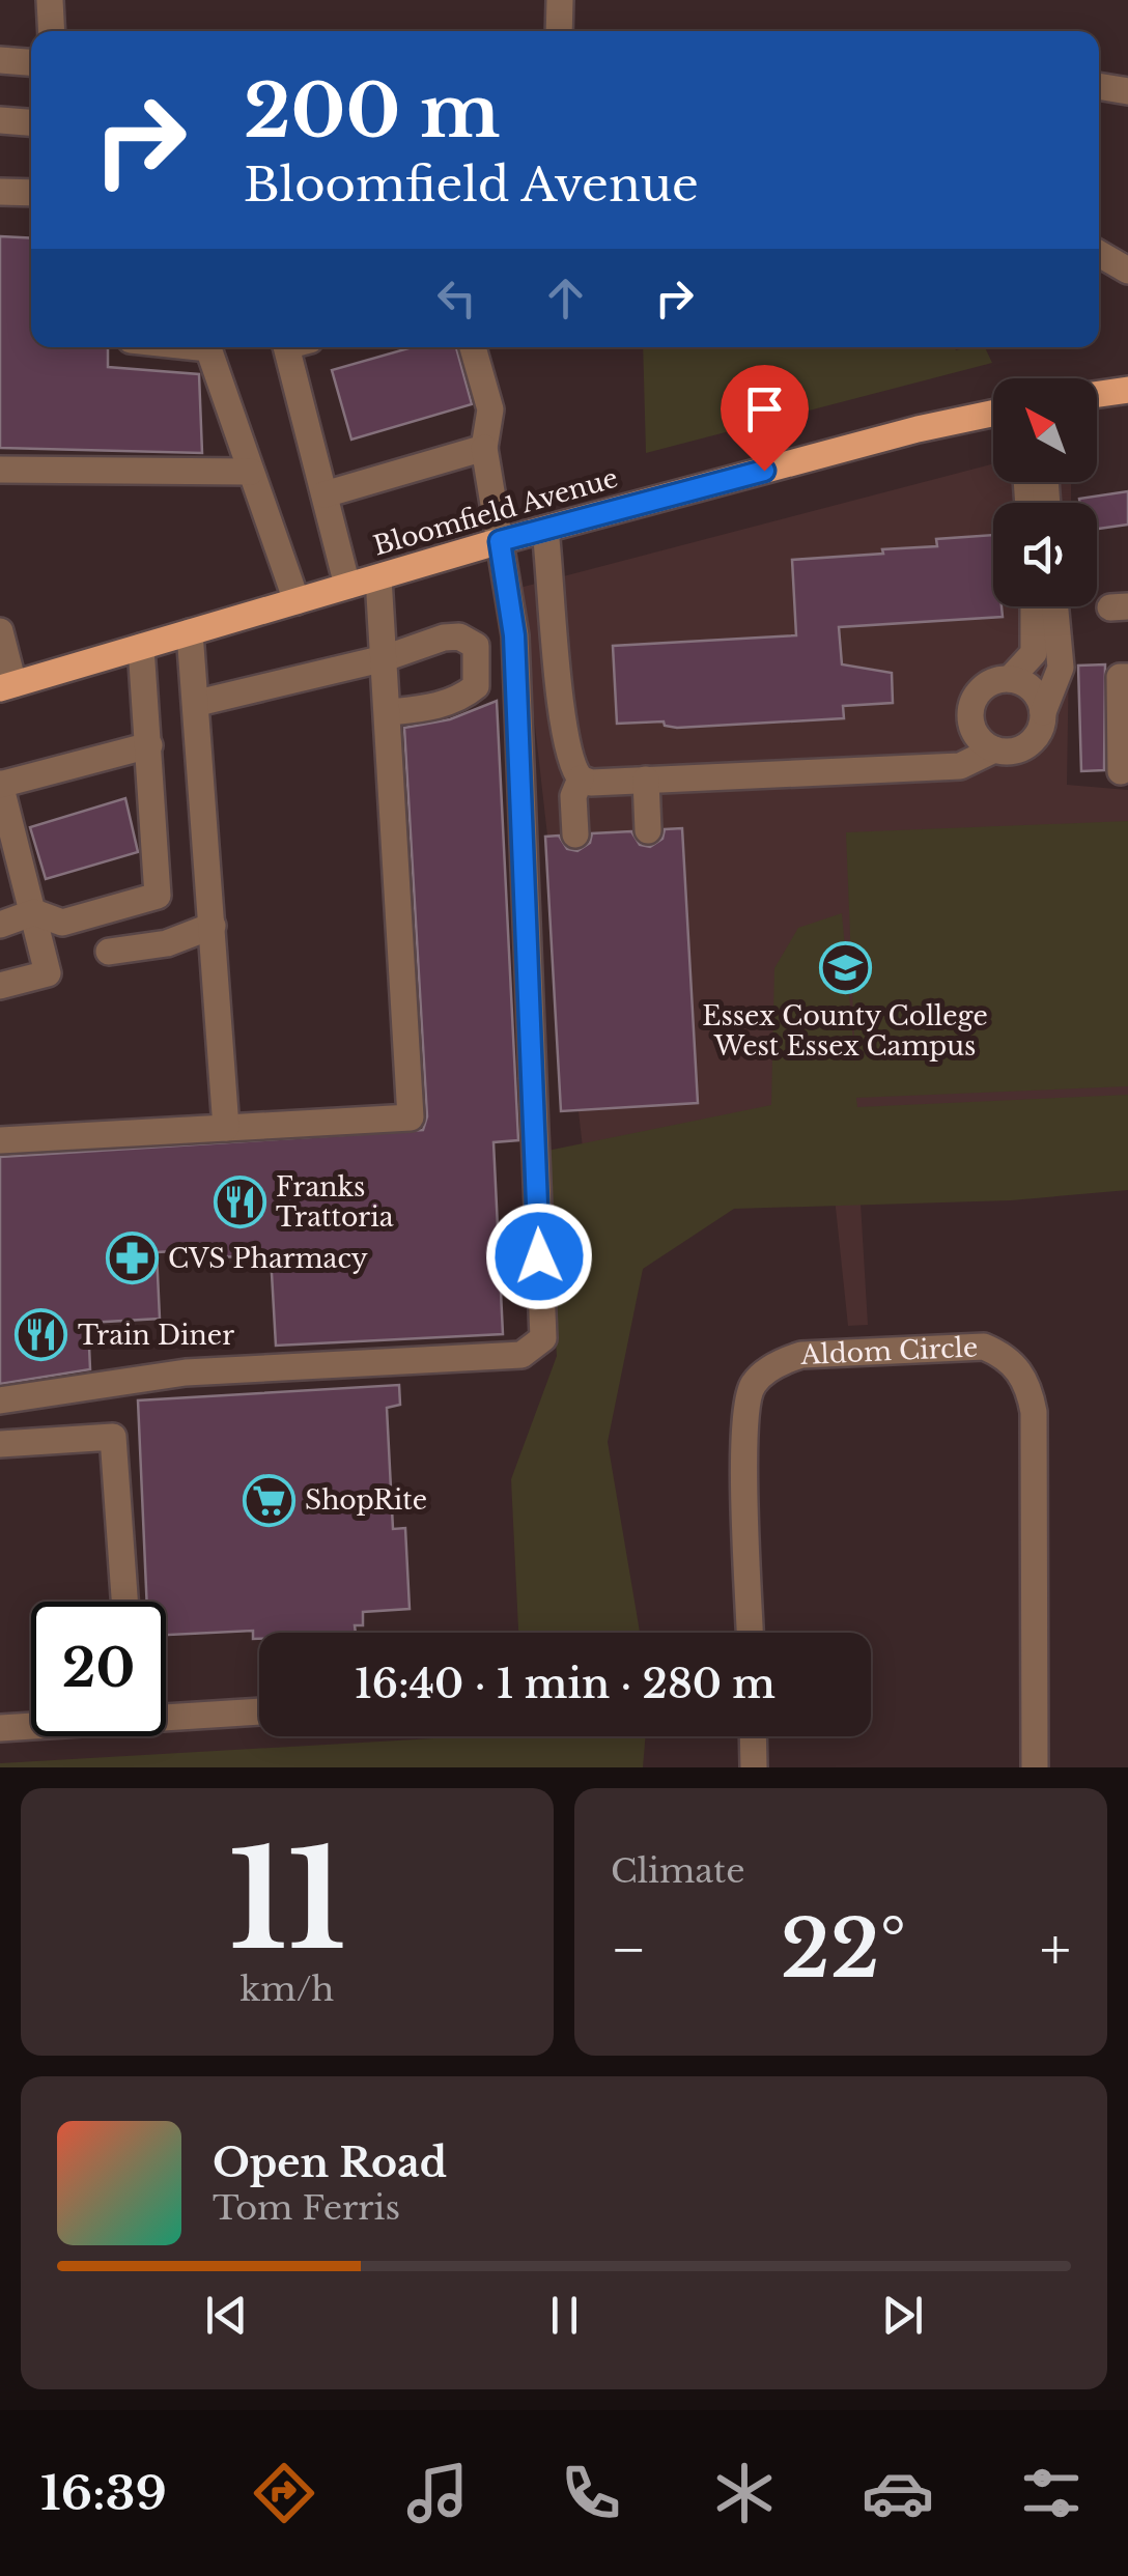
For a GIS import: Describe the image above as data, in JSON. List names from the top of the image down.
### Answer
{
  "streets": {
    "main road": ["Bloomfield Avenue"],
    "street": ["Aldom Circle"]
  },
  "places": {
    "school or university": ["Essex County College West Essex Campus"],
    "restaurant": ["Franks Trattoria", "Train Diner"],
    "pharmacy": ["CVS Pharmacy"],
    "supermarket": ["ShopRite"]
  },
  "north": "top left",
  "page": {
    "turn": ["200 m", "Bloomfield Avenue"],
    "limit": "20",
    "trip": "16:40 · 1 min · 280 m",
    "tile": [
      ["11", "km/h"],
      "Climate"
    ],
    "heat": ["−", "22°", "+"],
    "song": ["Open Road", "Tom Ferris"],
    "tabs": "16:39"
  }
}
